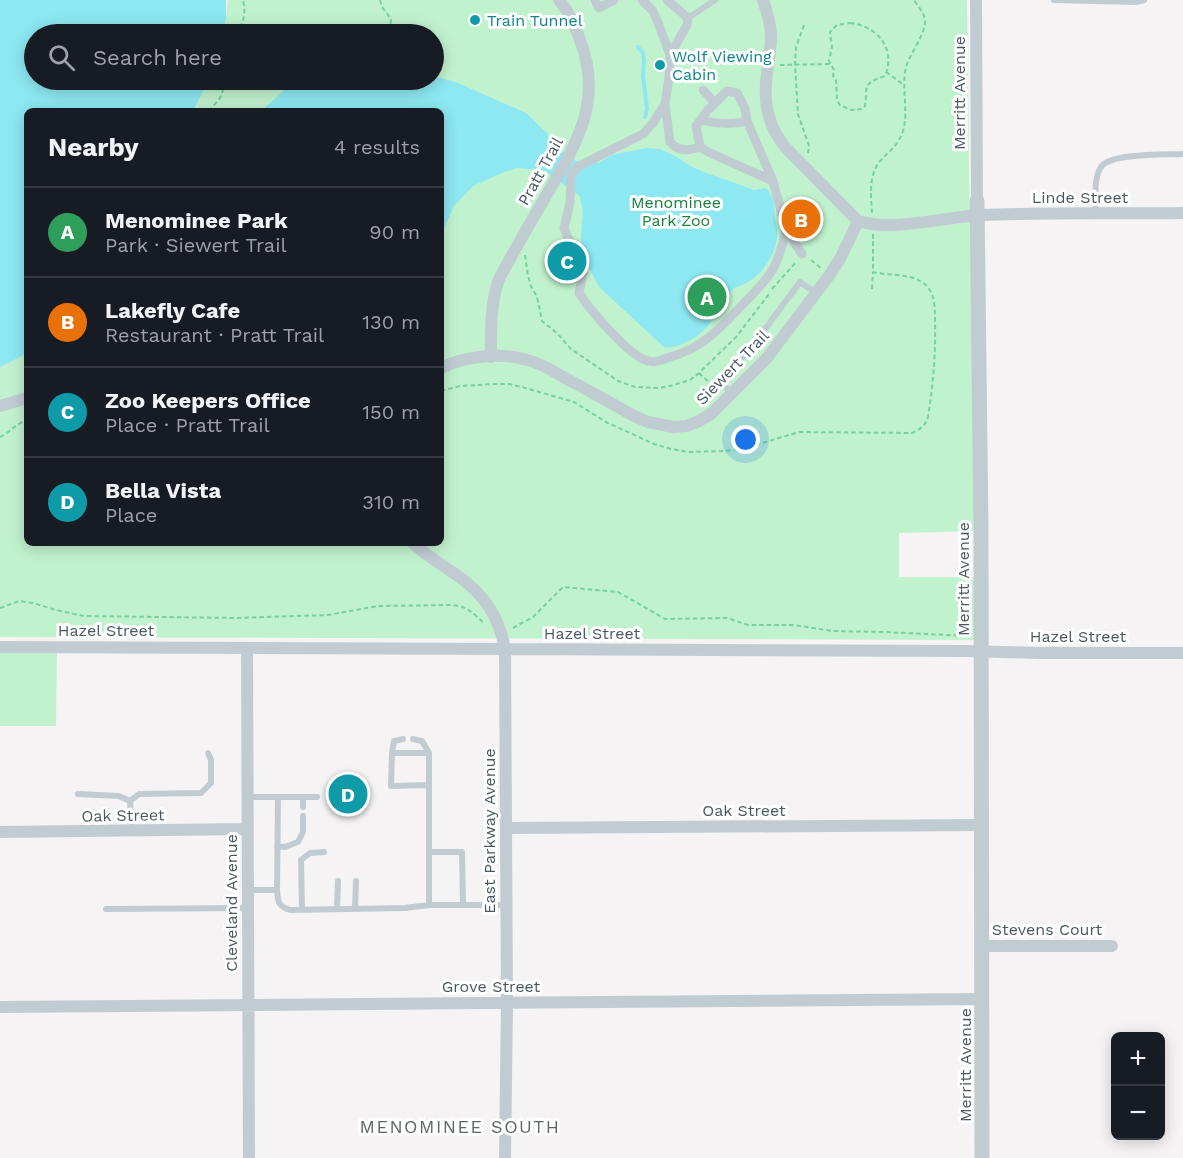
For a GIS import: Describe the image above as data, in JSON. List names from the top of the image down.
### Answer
{
  "streets": {
    "street": [
      "Merritt Avenue",
      "Pratt Trail",
      "Linde Street",
      "Siewert Trail",
      "Hazel Street",
      "Oak Street",
      "East Parkway Avenue",
      "Cleveland Avenue",
      "Stevens Court",
      "Grove Street"
    ]
  },
  "crossings": [
    ["Merritt Avenue", "Linde Street"],
    ["Merritt Avenue", "Hazel Street"],
    ["Merritt Avenue", "Oak Street"],
    ["Merritt Avenue", "Stevens Court"],
    ["Merritt Avenue", "Grove Street"],
    ["Pratt Trail", "Siewert Trail"],
    ["Hazel Street", "East Parkway Avenue"],
    ["Hazel Street", "Cleveland Avenue"],
    ["Oak Street", "East Parkway Avenue"],
    ["Oak Street", "Cleveland Avenue"],
    ["East Parkway Avenue", "Grove Street"],
    ["Cleveland Avenue", "Grove Street"]
  ],
  "districts": ["MENOMINEE SOUTH"],
  "parks": ["Menominee Park Zoo"],
  "places": ["Train Tunnel", "Wolf Viewing Cabin"],
  "page": {
    "search": "Search here",
    "heading": ["Nearby", "4 results"],
    "list": [
      {
        "mark": "A",
        "name": "Menominee Park",
        "note": "Park · Siewert Trail",
        "value": "90 m"
      },
      {
        "mark": "B",
        "name": "Lakefly Cafe",
        "note": "Restaurant · Pratt Trail",
        "value": "130 m"
      },
      {
        "mark": "C",
        "name": "Zoo Keepers Office",
        "note": "Place · Pratt Trail",
        "value": "150 m"
      },
      {
        "mark": "D",
        "name": "Bella Vista",
        "note": "Place",
        "value": "310 m"
      }
    ],
    "pins": [
      "B",
      "C",
      "A",
      "D"
    ],
    "map_buttons": ["+", "−"]
  }
}
